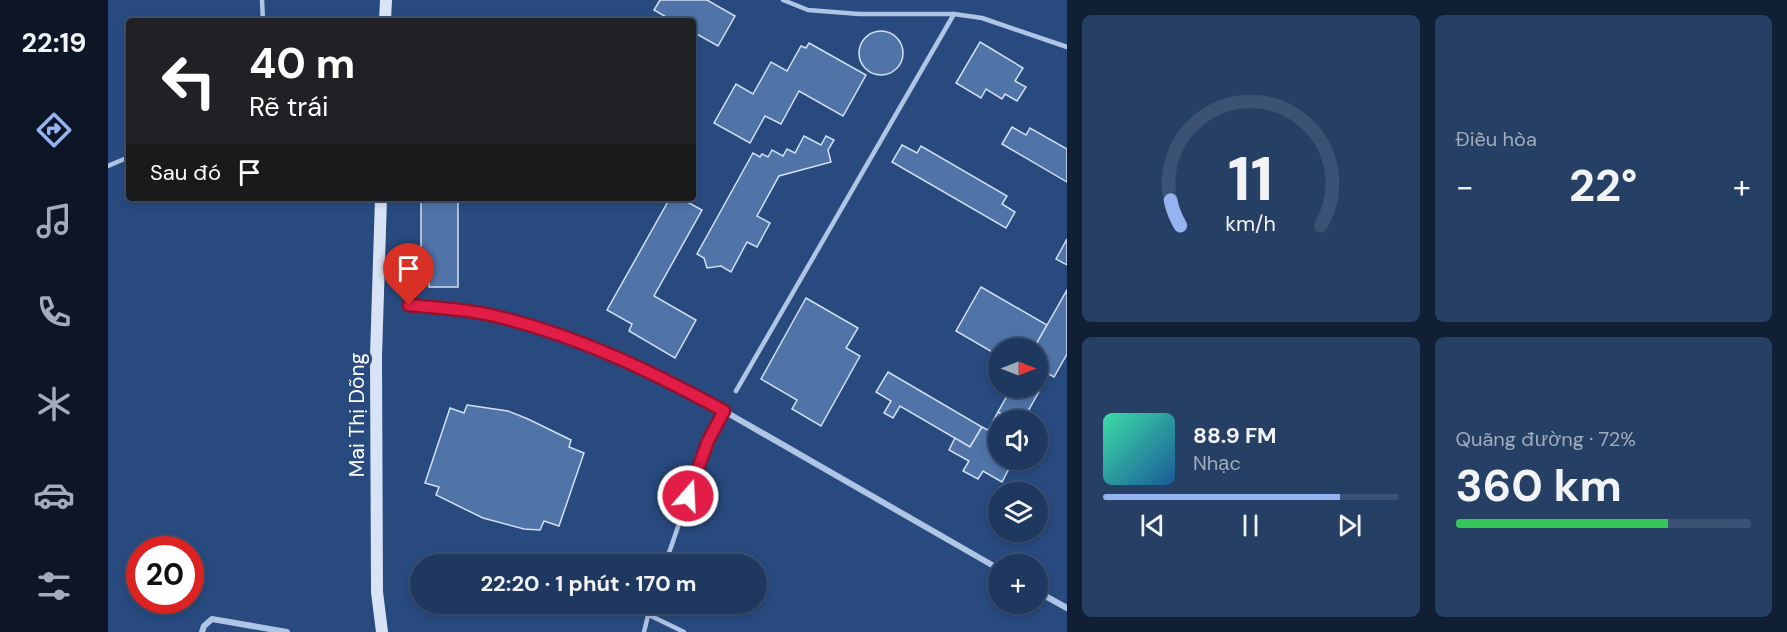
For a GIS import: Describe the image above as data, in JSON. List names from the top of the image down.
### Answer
{
  "streets": {
    "street": ["Mai Thị Dõng"]
  },
  "north": "right",
  "page": {
    "tabs": "22:19",
    "tile": [
      "Điều hòa",
      ["Quãng đường · 72%", "360 km"]
    ],
    "turn": ["40 m", "Rẽ trái"],
    "then": "Sau đó",
    "heat": ["−", "22°", "+"],
    "map_buttons": "+",
    "song": ["88.9 FM", "Nhạc"],
    "limit": "20",
    "trip": "22:20 · 1 phút · 170 m",
    "gauge": ["11", "km/h"]
  }
}
